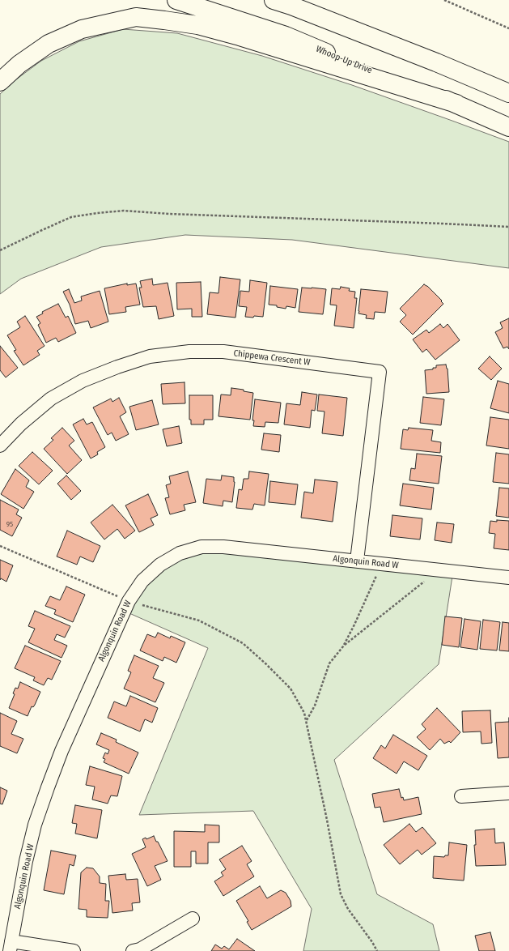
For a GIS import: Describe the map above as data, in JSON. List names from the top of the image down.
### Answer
{
  "streets": {
    "highway": ["Whoop-Up Drive"],
    "street": ["Chippewa Crescent W", "Algonquin Road W"]
  },
  "crossings": [
    ["Chippewa Crescent W", "Algonquin Road W"]
  ],
  "house_numbers": ["95"]
}
